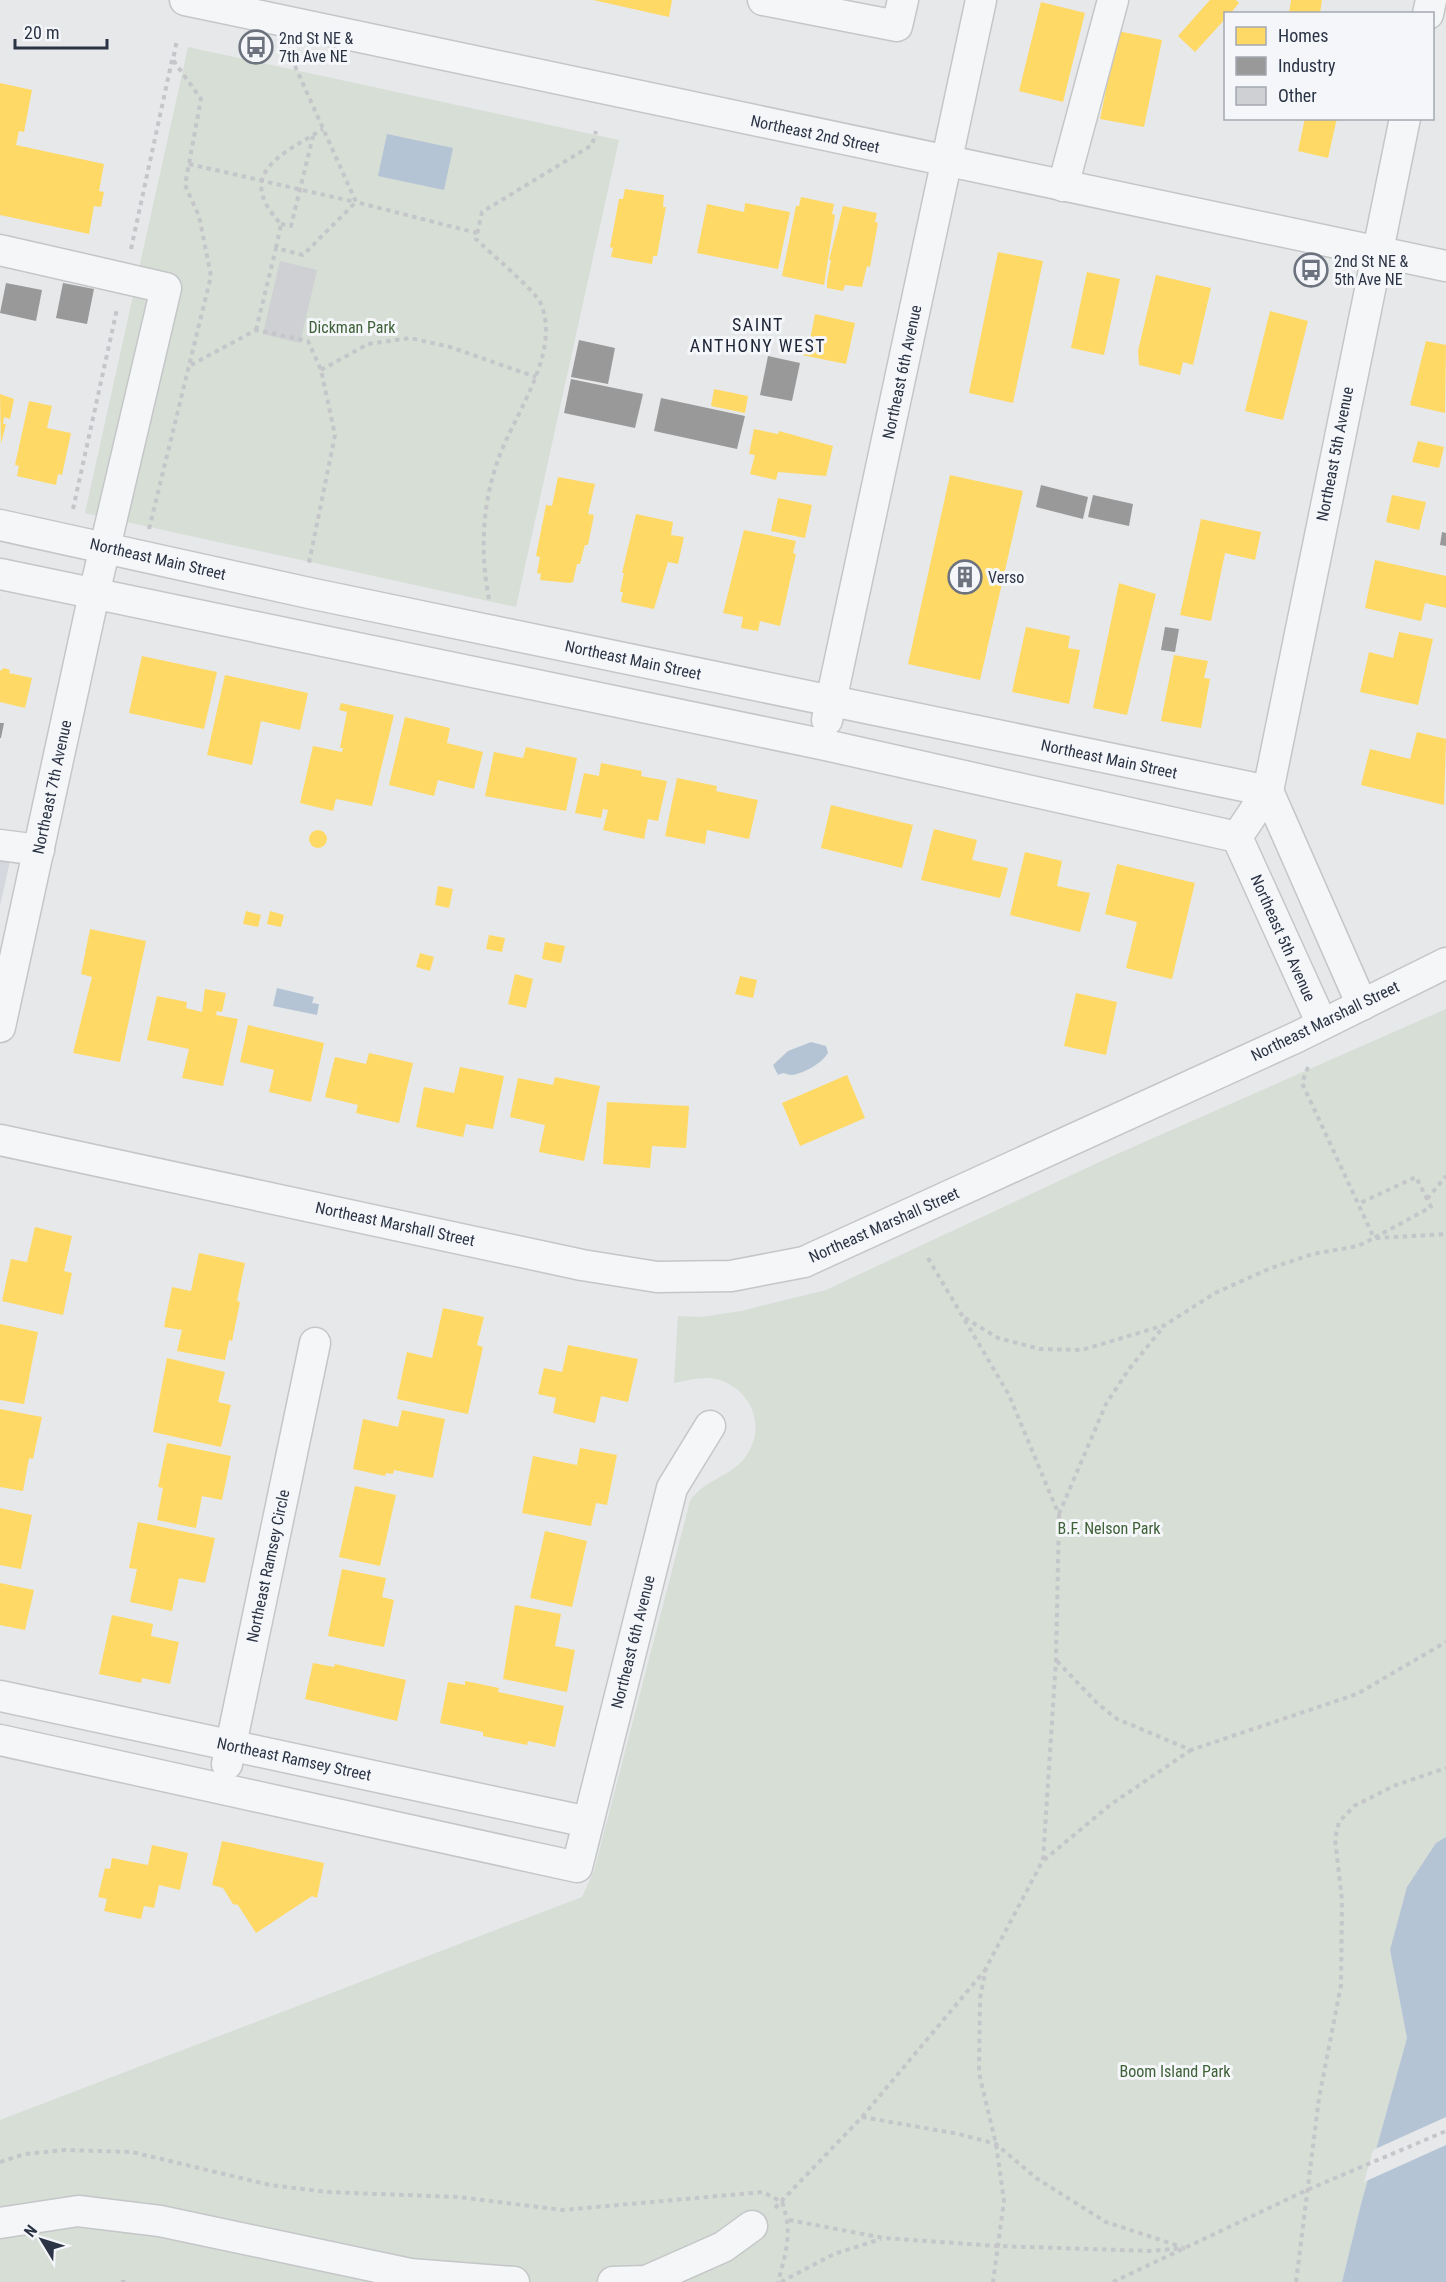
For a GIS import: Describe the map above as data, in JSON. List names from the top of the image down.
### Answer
{
  "streets": {
    "street": [
      "Northeast 2nd Street",
      "Northeast 6th Avenue",
      "Northeast 5th Avenue",
      "Northeast Main Street",
      "Northeast 7th Avenue",
      "Northeast Marshall Street",
      "Northeast Ramsey Circle",
      "Northeast Ramsey Street"
    ]
  },
  "crossings": [
    ["Northeast 2nd Street", "Northeast 6th Avenue"],
    ["Northeast 2nd Street", "Northeast 5th Avenue"],
    ["Northeast 6th Avenue", "Northeast Main Street"],
    ["Northeast 6th Avenue", "Northeast Ramsey Circle"],
    ["Northeast 6th Avenue", "Northeast Ramsey Street"],
    ["Northeast 5th Avenue", "Northeast Main Street"],
    ["Northeast 5th Avenue", "Northeast Marshall Street"],
    ["Northeast Main Street", "Northeast 7th Avenue"],
    ["Northeast Ramsey Circle", "Northeast Ramsey Street"]
  ],
  "districts": ["SAINT ANTHONY WEST"],
  "parks": ["Dickman Park", "B.F. Nelson Park", "Boom Island Park"],
  "places": {
    "bus stop": ["2nd St NE & 7th Ave NE", "2nd St NE & 5th Ave NE"],
    "building": ["Verso"]
  },
  "legend": ["Homes", "Industry", "Other"],
  "scale_bar": "20 m",
  "north": "top left"
}
